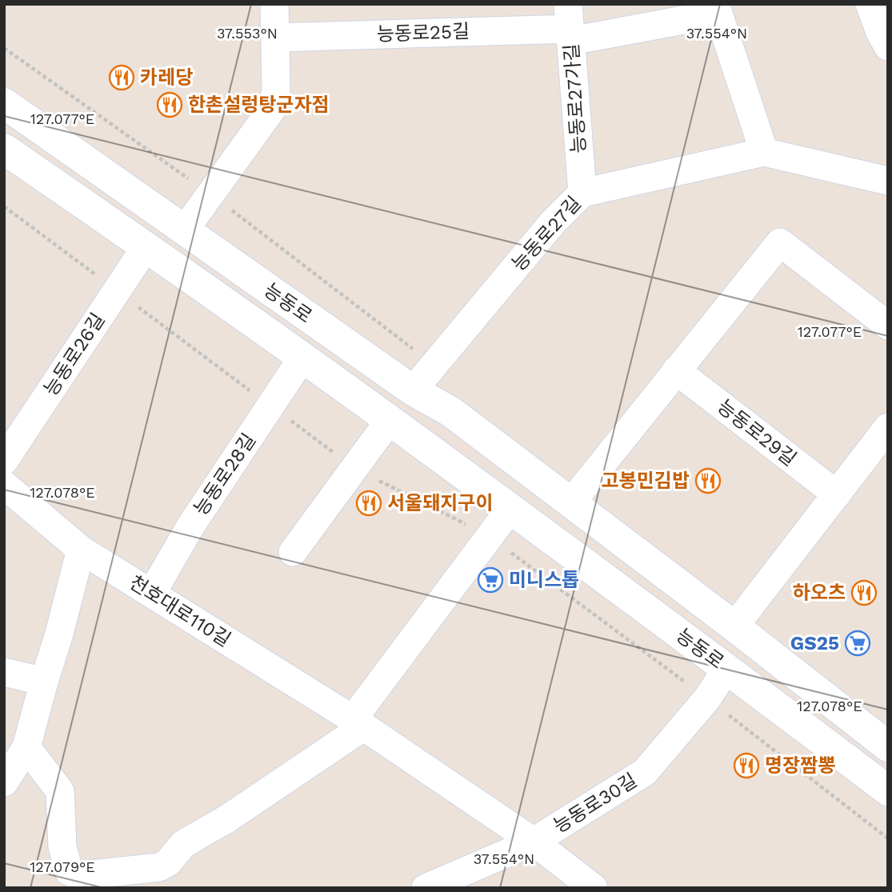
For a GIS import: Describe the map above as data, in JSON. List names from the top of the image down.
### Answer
{
  "streets": {
    "main road": ["능동로"],
    "street": [
      "능동로25길",
      "능동로27가길",
      "능동로27길",
      "능동로26길",
      "능동로29길",
      "능동로28길",
      "천호대로110길",
      "능동로30길"
    ]
  },
  "crossings": [
    ["능동로25길", "능동로27가길"],
    ["능동로27가길", "능동로27길"],
    ["능동로27길", "능동로"],
    ["능동로", "능동로26길"],
    ["능동로", "능동로28길"],
    ["능동로", "능동로30길"],
    ["능동로28길", "천호대로110길"],
    ["천호대로110길", "능동로30길"]
  ],
  "places": {
    "restaurant": [
      "카레당",
      "한촌설렁탕군자점",
      "고봉민김밥",
      "서울돼지구이",
      "하오츠",
      "명장짬뽕"
    ],
    "supermarket": ["미니스톱", "GS25"]
  },
  "coordinates": [
    "37.553°N",
    "37.554°N",
    "127.077°E",
    "127.078°E",
    "127.079°E"
  ]
}
